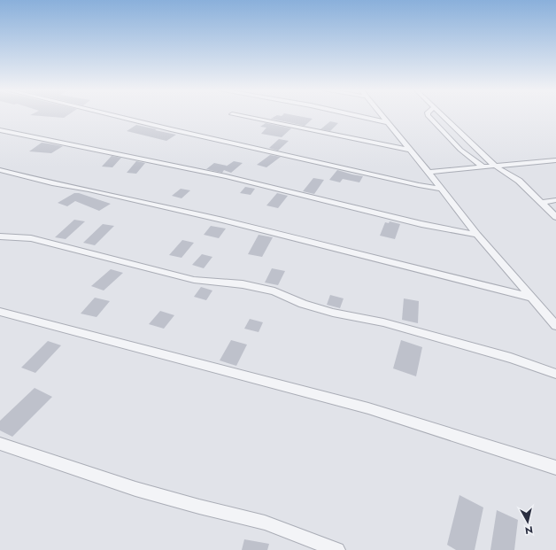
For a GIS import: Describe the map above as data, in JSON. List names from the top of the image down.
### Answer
{
  "north": "bottom"
}
